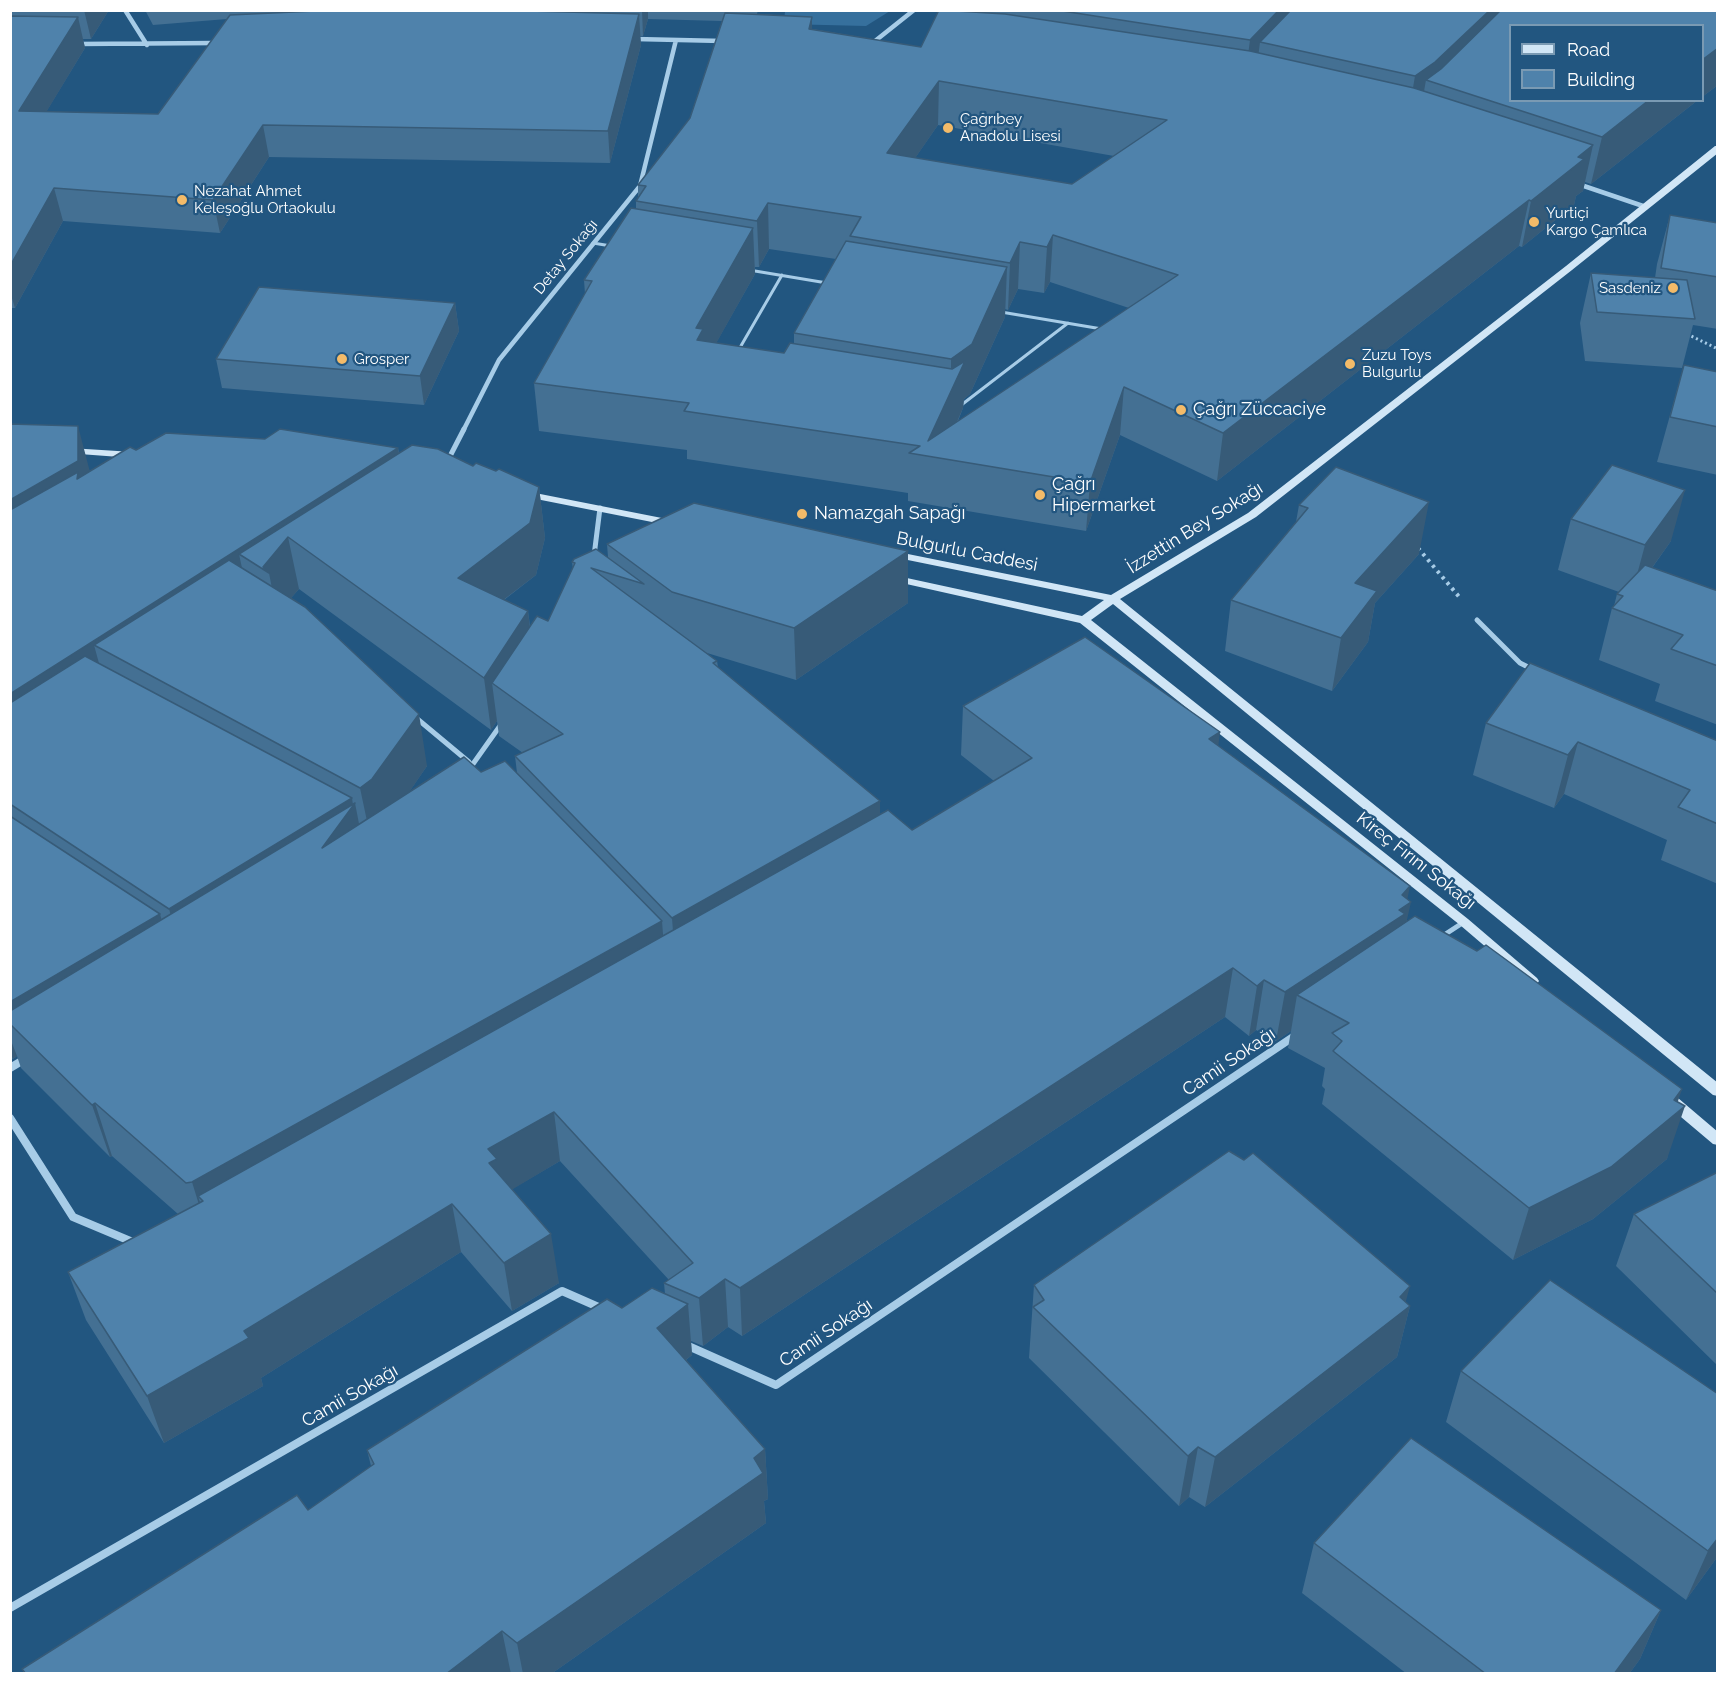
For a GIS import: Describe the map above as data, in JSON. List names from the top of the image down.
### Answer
{
  "streets": {
    "main road": ["İzzettin Bey Sokağı", "Bulgurlu Caddesi", "Kireç Fırını Sokağı"],
    "street": ["Detay Sokağı", "Camii Sokağı"]
  },
  "crossings": [
    ["İzzettin Bey Sokağı", "Bulgurlu Caddesi"],
    ["İzzettin Bey Sokağı", "Kireç Fırını Sokağı"],
    ["Bulgurlu Caddesi", "Kireç Fırını Sokağı"]
  ],
  "places": [
    "Çağrıbey Anadolu Lisesi",
    "Nezahat Ahmet Keleşoğlu Ortaokulu",
    "Yurtiçi Kargo Çamlıca",
    "Sasdeniz",
    "Grosper",
    "Zuzu Toys Bulgurlu",
    "Çağrı Züccaciye",
    "Çağrı Hipermarket",
    "Namazgah Sapağı"
  ],
  "legend": ["Road", "Building"]
}
